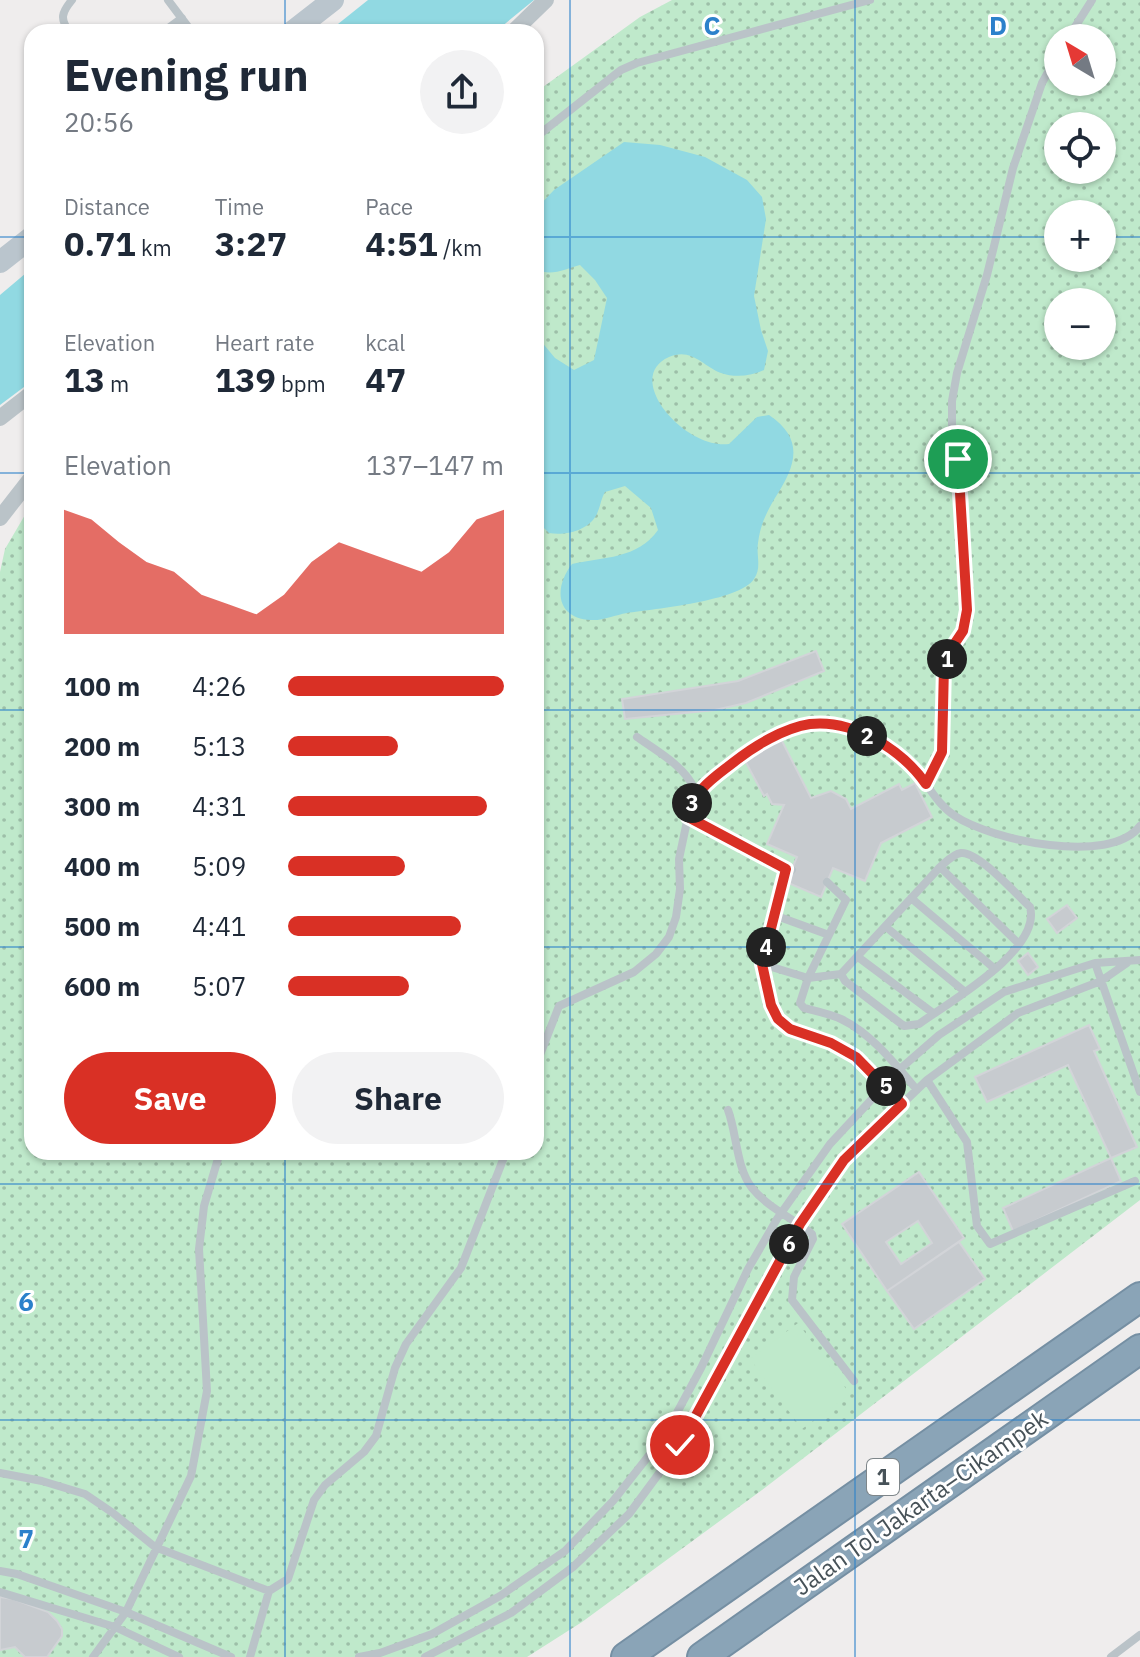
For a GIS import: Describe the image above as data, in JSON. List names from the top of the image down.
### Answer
{
  "streets": {
    "highway": ["1", "Jalan Tol Jakarta–Cikampek"]
  },
  "north": "top left",
  "page": {
    "map_buttons": ["+", "−"],
    "heading": ["Evening run", "20:56"],
    "stats": [
      ["Distance", "0.71 km"],
      ["Time", "3:27"],
      ["Pace", "4:51 /km"],
      ["Elevation", "13 m"],
      ["Heart rate", "139 bpm"],
      ["kcal", "47"]
    ],
    "chart": ["Elevation", "137–147 m"],
    "pins": [
      "1",
      "2",
      "3",
      "4",
      "5",
      "6"
    ],
    "list": [
      {
        "name": "100 m",
        "note": "4:26"
      },
      {
        "name": "200 m",
        "note": "5:13"
      },
      {
        "name": "300 m",
        "note": "4:31"
      },
      {
        "name": "400 m",
        "note": "5:09"
      },
      {
        "name": "500 m",
        "note": "4:41"
      },
      {
        "name": "600 m",
        "note": "5:07"
      }
    ],
    "buttons": ["Save", "Share"]
  },
  "grid": {
    "columns": ["C", "D"],
    "rows": ["6", "7"]
  }
}
